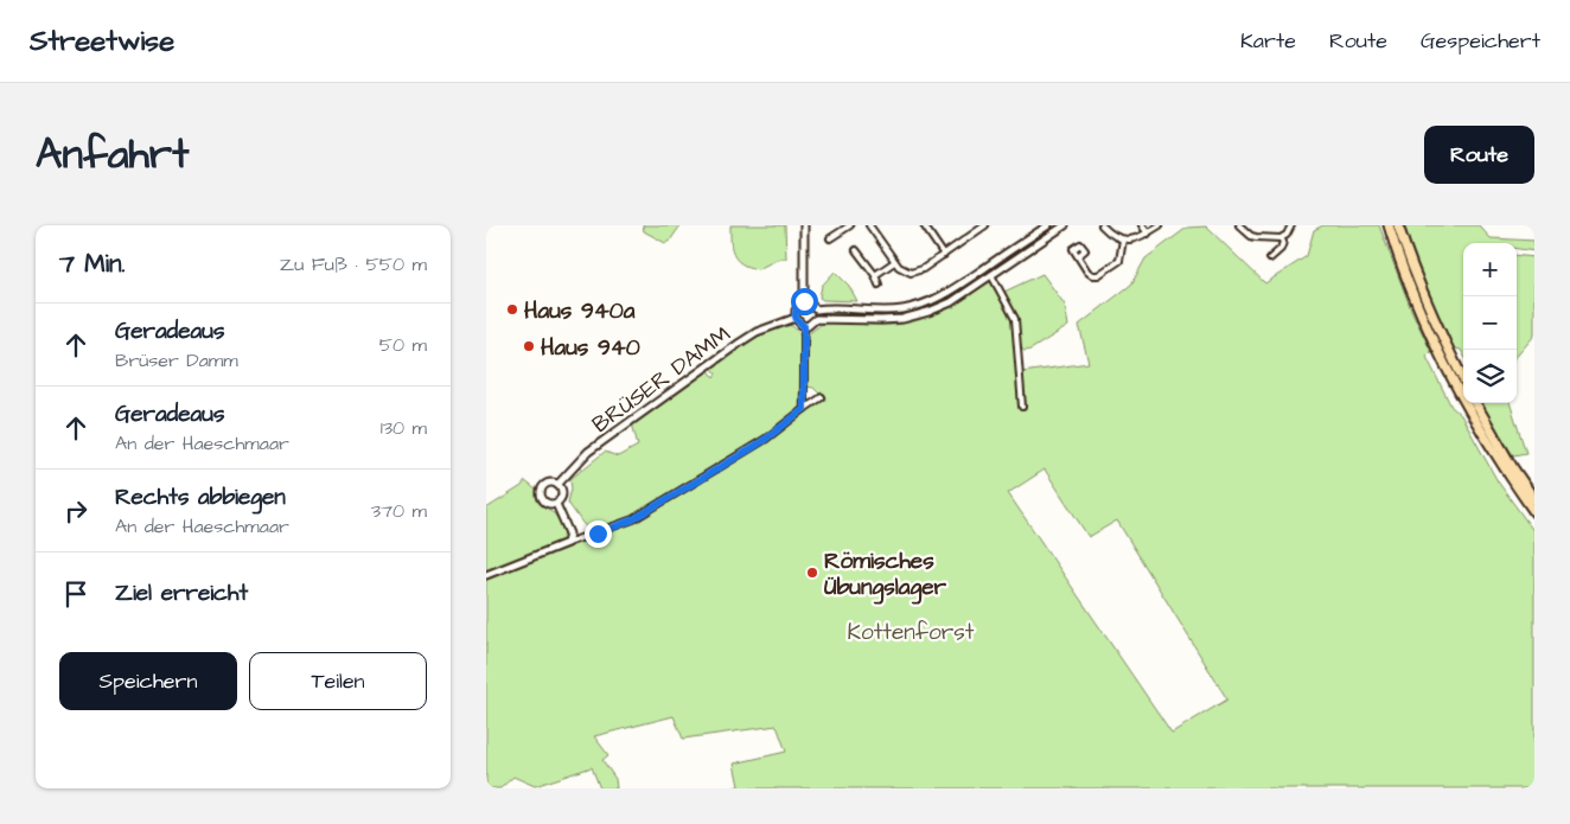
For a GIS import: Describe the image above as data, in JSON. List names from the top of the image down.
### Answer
{
  "streets": {
    "street": ["BRÜSER DAMM"]
  },
  "parks": ["Kottenforst"],
  "places": ["Haus 940a", "Haus 940", "Römisches Übungslager"],
  "page": {
    "header": "Streetwise",
    "nav": ["Karte", "Route", "Gespeichert"],
    "title": "Anfahrt",
    "buttons": [
      "Route",
      ["Speichern", "Teilen"]
    ],
    "heading": ["7 Min.", "Zu Fuß · 550 m"],
    "map_buttons": ["+", "−"],
    "list": [
      ["Geradeaus", "Brüser Damm", "50 m"],
      ["Geradeaus", "An der Haeschmaar", "130 m"],
      ["Rechts abbiegen", "An der Haeschmaar", "370 m"],
      "Ziel erreicht"
    ]
  }
}
